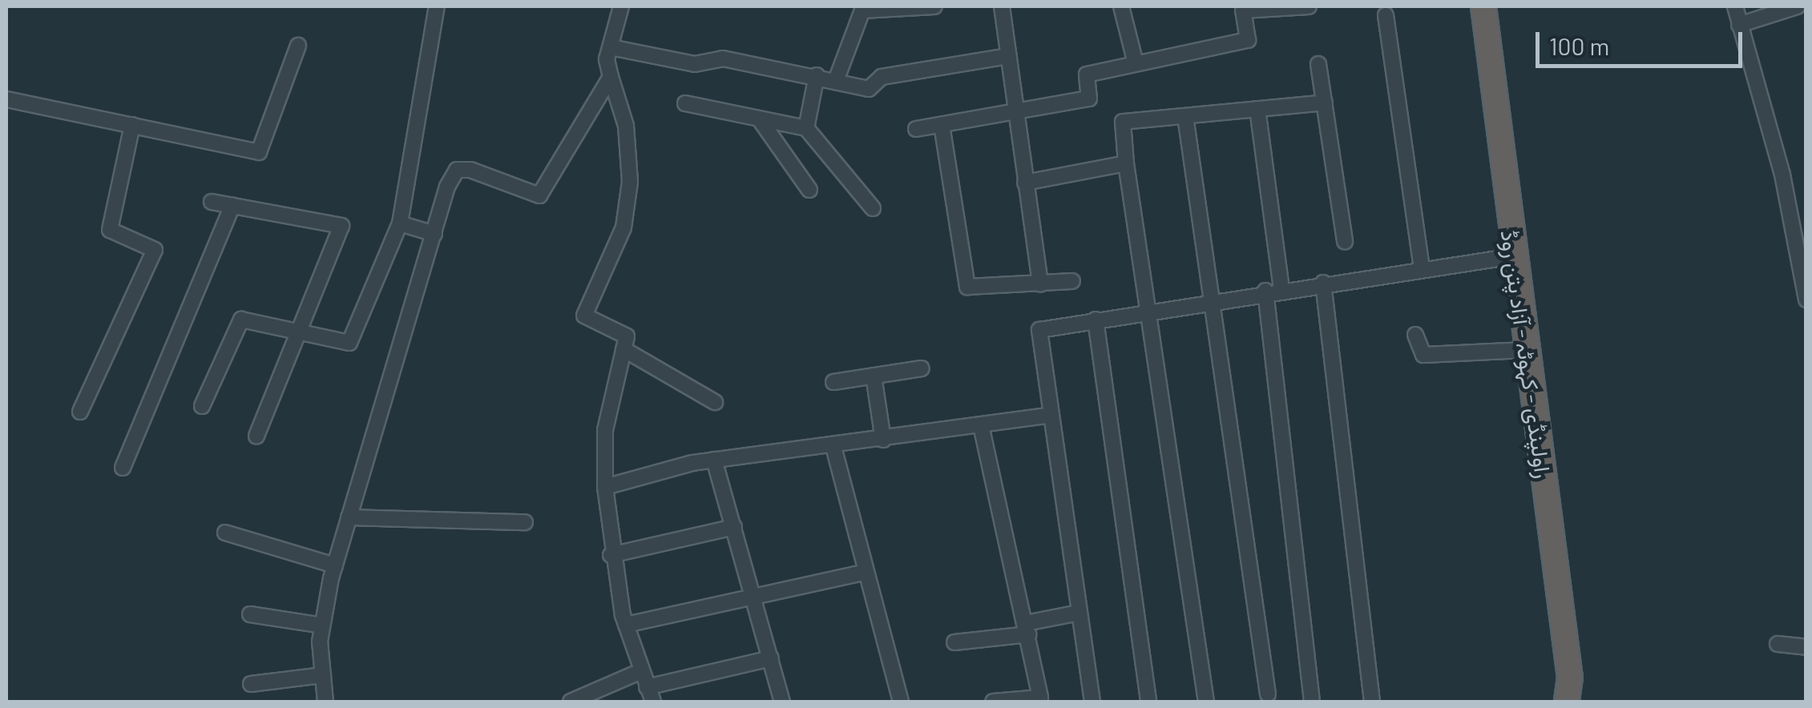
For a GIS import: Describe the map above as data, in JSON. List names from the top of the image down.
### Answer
{
  "streets": {
    "highway": ["راولپنڈی - کہوٹہ - آزاد پتن روڈ"]
  },
  "scale_bar": "100 m"
}
